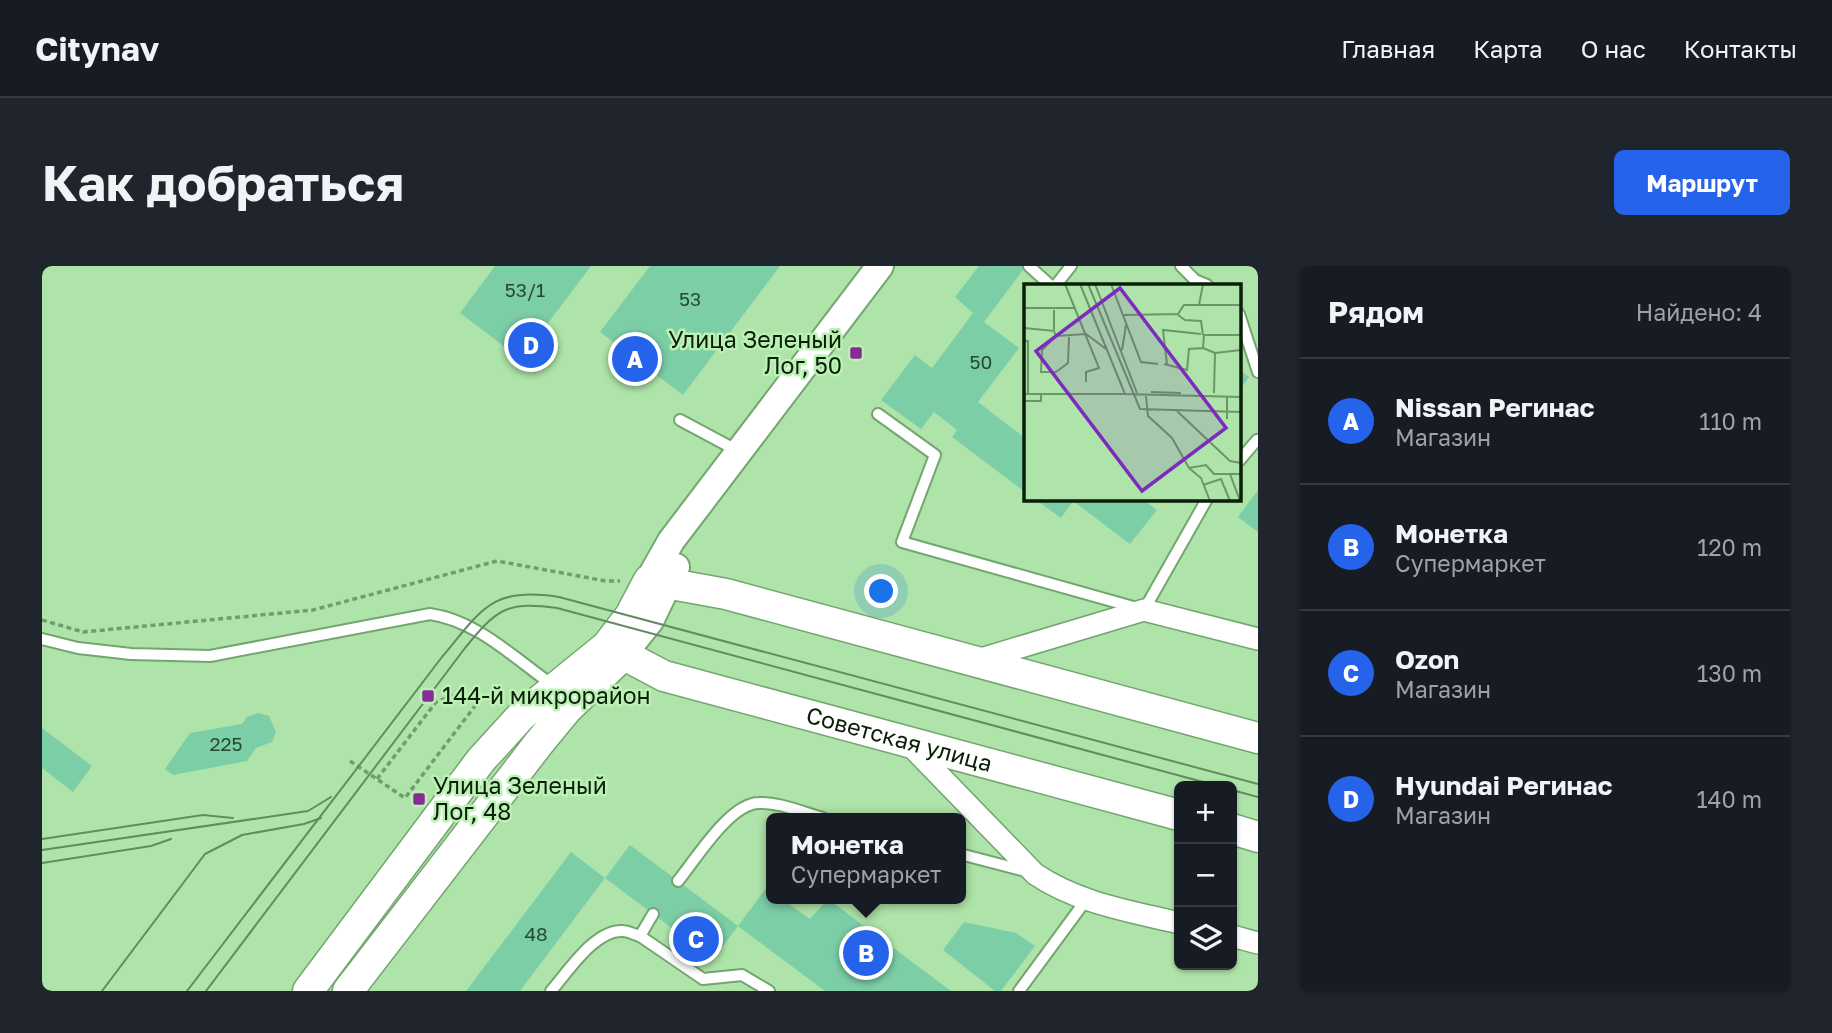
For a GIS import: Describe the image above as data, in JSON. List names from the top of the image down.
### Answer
{
  "streets": {
    "main road": ["Советская улица"]
  },
  "places": {
    "transit": ["Улица Зеленый Лог, 50", "144-й микрорайон", "Улица Зеленый Лог, 48"]
  },
  "house_numbers": [
    "53/1",
    "53",
    "50",
    "225",
    "48"
  ],
  "page": {
    "header": "Citynav",
    "nav": [
      "Главная",
      "Карта",
      "О нас",
      "Контакты"
    ],
    "buttons": "Маршрут",
    "title": "Как добраться",
    "heading": ["Рядом", "Найдено: 4"],
    "pins": [
      "D",
      "A",
      "C",
      "B"
    ],
    "list": [
      {
        "mark": "A",
        "name": "Nissan Регинас",
        "note": "Магазин",
        "value": "110 m"
      },
      {
        "mark": "B",
        "name": "Монетка",
        "note": "Супермаркет",
        "value": "120 m"
      },
      {
        "mark": "C",
        "name": "Ozon",
        "note": "Магазин",
        "value": "130 m"
      },
      {
        "mark": "D",
        "name": "Hyundai Регинас",
        "note": "Магазин",
        "value": "140 m"
      }
    ],
    "map_buttons": ["+", "−"],
    "popup": ["Монетка", "Супермаркет"]
  }
}
